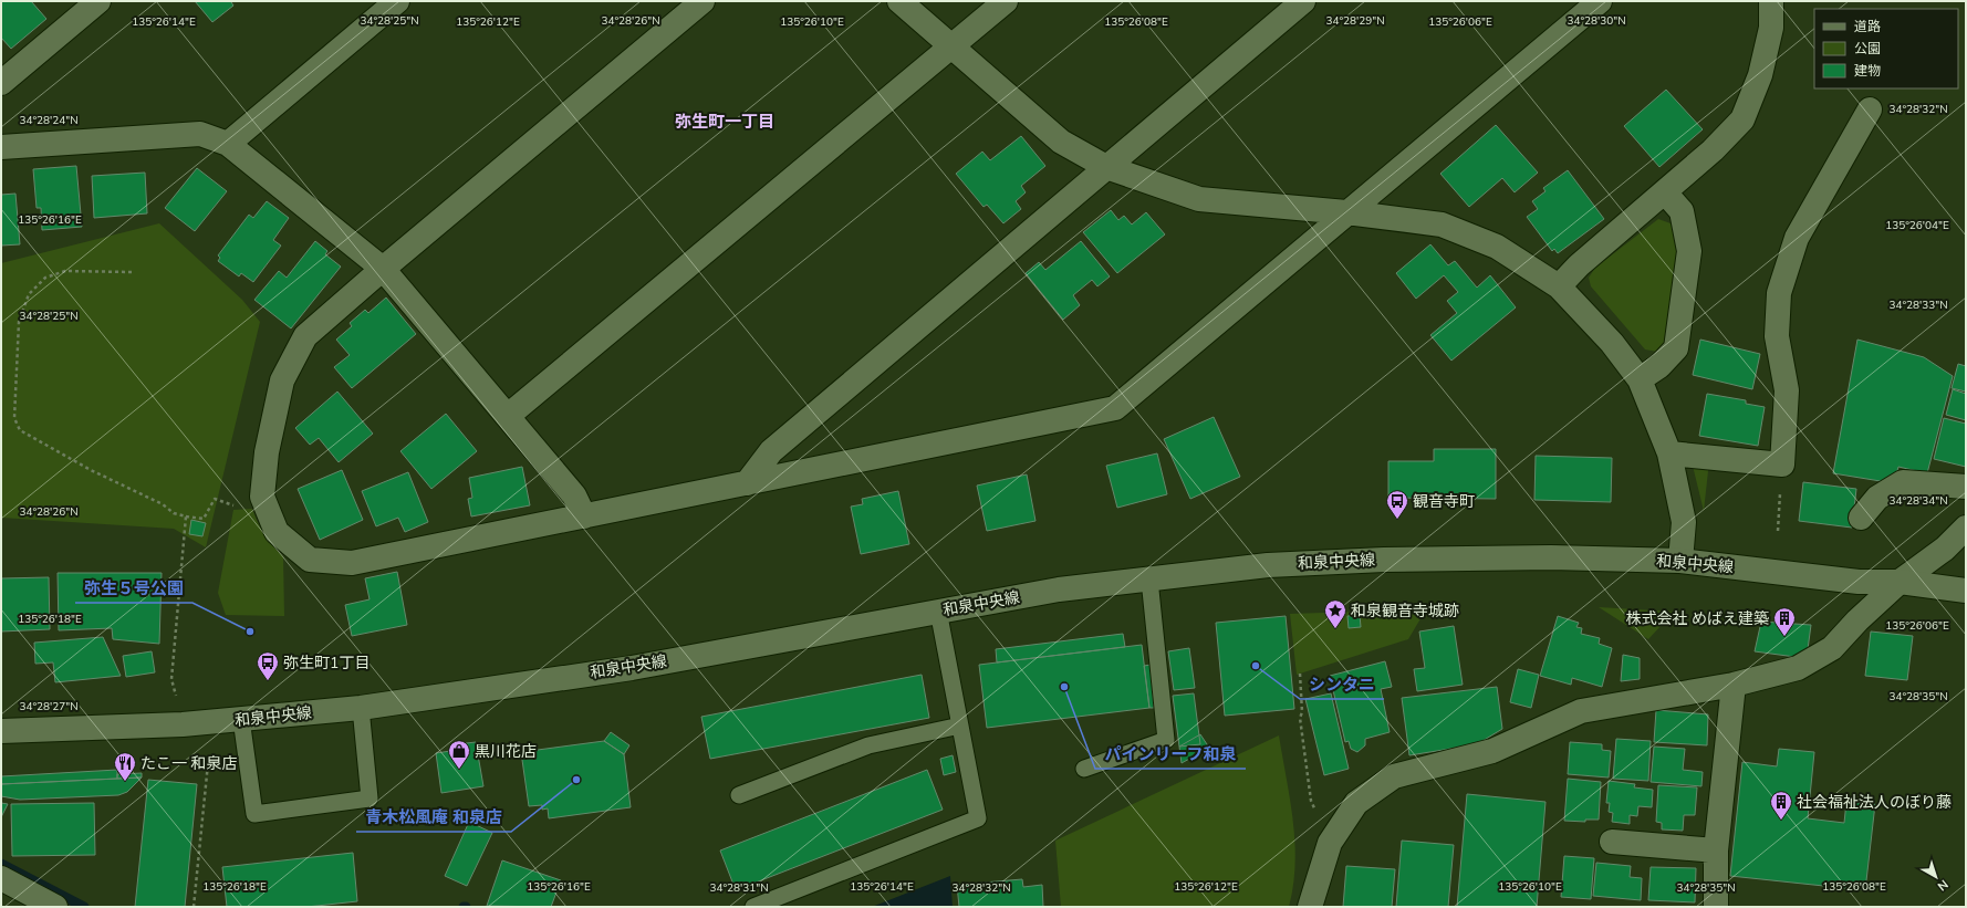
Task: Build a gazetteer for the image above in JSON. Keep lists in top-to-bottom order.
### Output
{
  "streets": {
    "street": ["和泉中央線"]
  },
  "districts": ["弥生町一丁目"],
  "places": {
    "bus stop": ["観音寺町", "弥生町1丁目"],
    "place": ["和泉観音寺城跡"],
    "other": [
      "弥生５号公園",
      "シンタニ",
      "パインリーフ和泉",
      "青木松風庵 和泉店"
    ],
    "building": ["株式会社 めばえ建築", "社会福祉法人のぼり藤"],
    "shop": ["黒川花店"],
    "restaurant": ["たこ一 和泉店"]
  },
  "legend": ["道路", "公園", "建物"],
  "north": "bottom right",
  "coordinates": [
    "34°28'25\"N",
    "34°28'26\"N",
    "34°28'29\"N",
    "34°28'30\"N",
    "135°26'14\"E",
    "135°26'12\"E",
    "135°26'06\"E",
    "135°26'10\"E",
    "135°26'08\"E",
    "34°28'32\"N",
    "34°28'24\"N",
    "135°26'16\"E",
    "135°26'04\"E",
    "34°28'33\"N",
    "34°28'34\"N",
    "135°26'18\"E",
    "34°28'35\"N",
    "34°28'27\"N",
    "34°28'31\"N"
  ]
}
